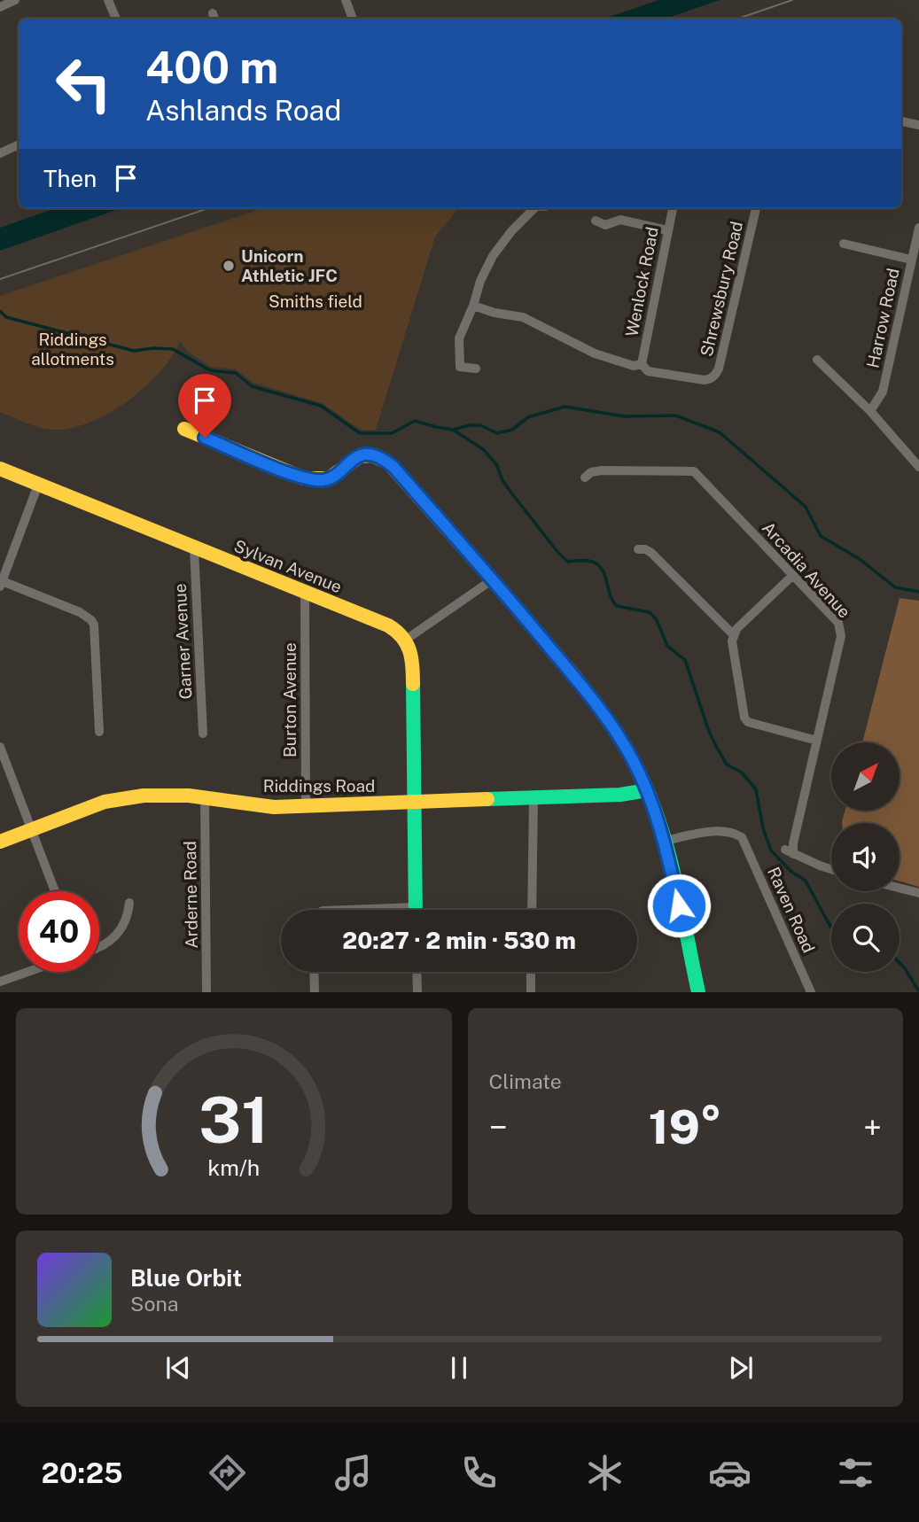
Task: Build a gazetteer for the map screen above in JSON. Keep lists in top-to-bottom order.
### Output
{
  "streets": {
    "street": [
      "Wenlock Road",
      "Shrewsbury Road",
      "Harrow Road",
      "Sylvan Avenue",
      "Arcadia Avenue",
      "Garner Avenue",
      "Burton Avenue",
      "Riddings Road",
      "Arderne Road",
      "Raven Road"
    ]
  },
  "crossings": [
    ["Wenlock Road", "Shrewsbury Road"],
    ["Sylvan Avenue", "Garner Avenue"],
    ["Sylvan Avenue", "Burton Avenue"],
    ["Burton Avenue", "Riddings Road"],
    ["Riddings Road", "Arderne Road"]
  ],
  "parks": ["Smiths field", "Riddings allotments"],
  "places": ["Unicorn Athletic JFC"],
  "north": "top right",
  "page": {
    "turn": ["400 m", "Ashlands Road"],
    "then": "Then",
    "limit": "40",
    "trip": "20:27 · 2 min · 530 m",
    "tile": "Climate",
    "heat": ["−", "19°", "+"],
    "song": ["Blue Orbit", "Sona"],
    "tabs": "20:25",
    "gauge": ["31", "km/h"]
  }
}
